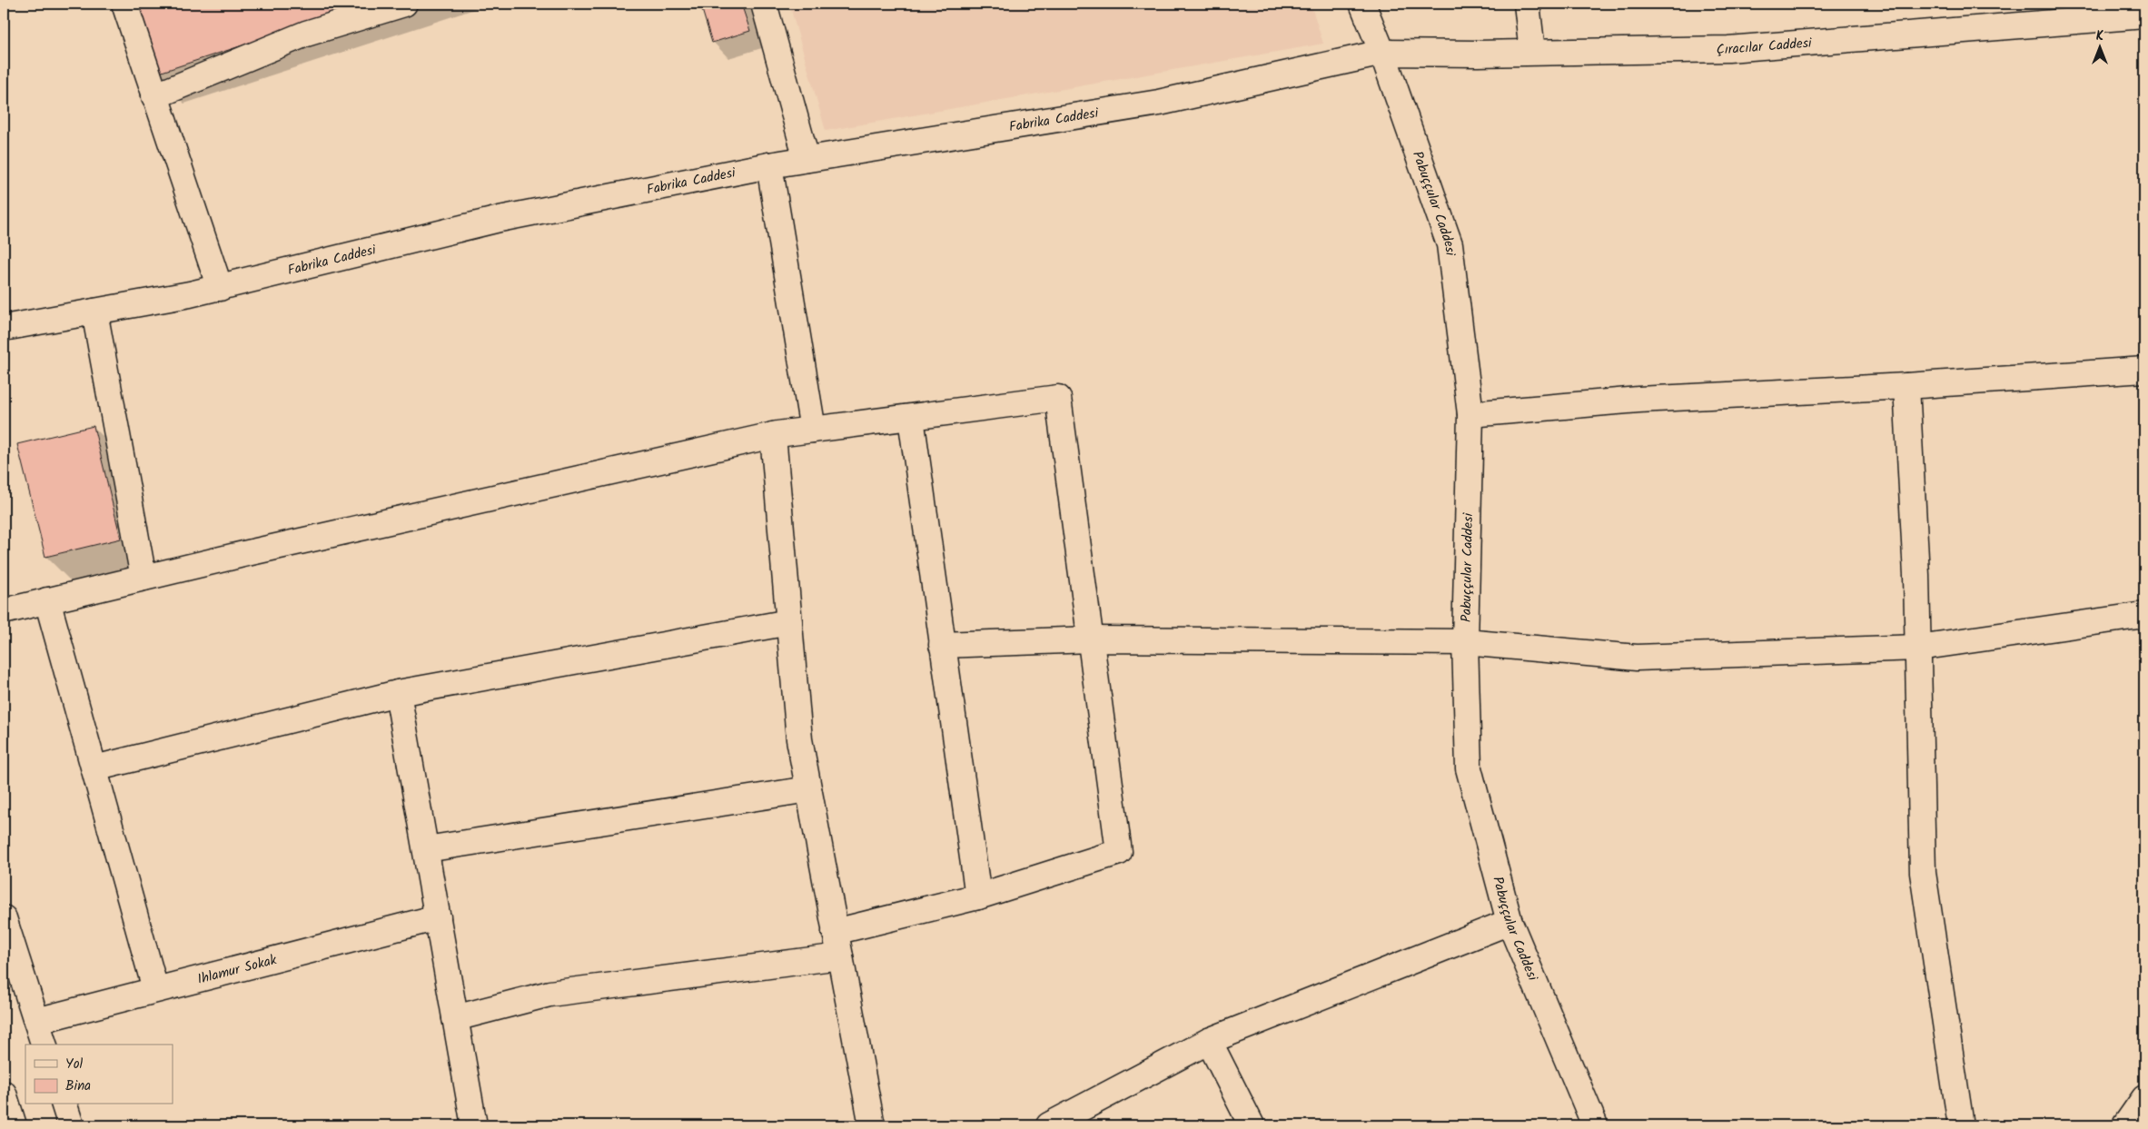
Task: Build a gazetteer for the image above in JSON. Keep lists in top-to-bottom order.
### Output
{
  "streets": {
    "street": [
      "Çıracılar Caddesi",
      "Fabrika Caddesi",
      "Pabuççular Caddesi",
      "Ihlamur Sokak"
    ]
  },
  "crossings": [
    ["Çıracılar Caddesi", "Fabrika Caddesi"],
    ["Çıracılar Caddesi", "Pabuççular Caddesi"],
    ["Fabrika Caddesi", "Pabuççular Caddesi"]
  ],
  "legend": ["Yol", "Bina"],
  "north": "top"
}
